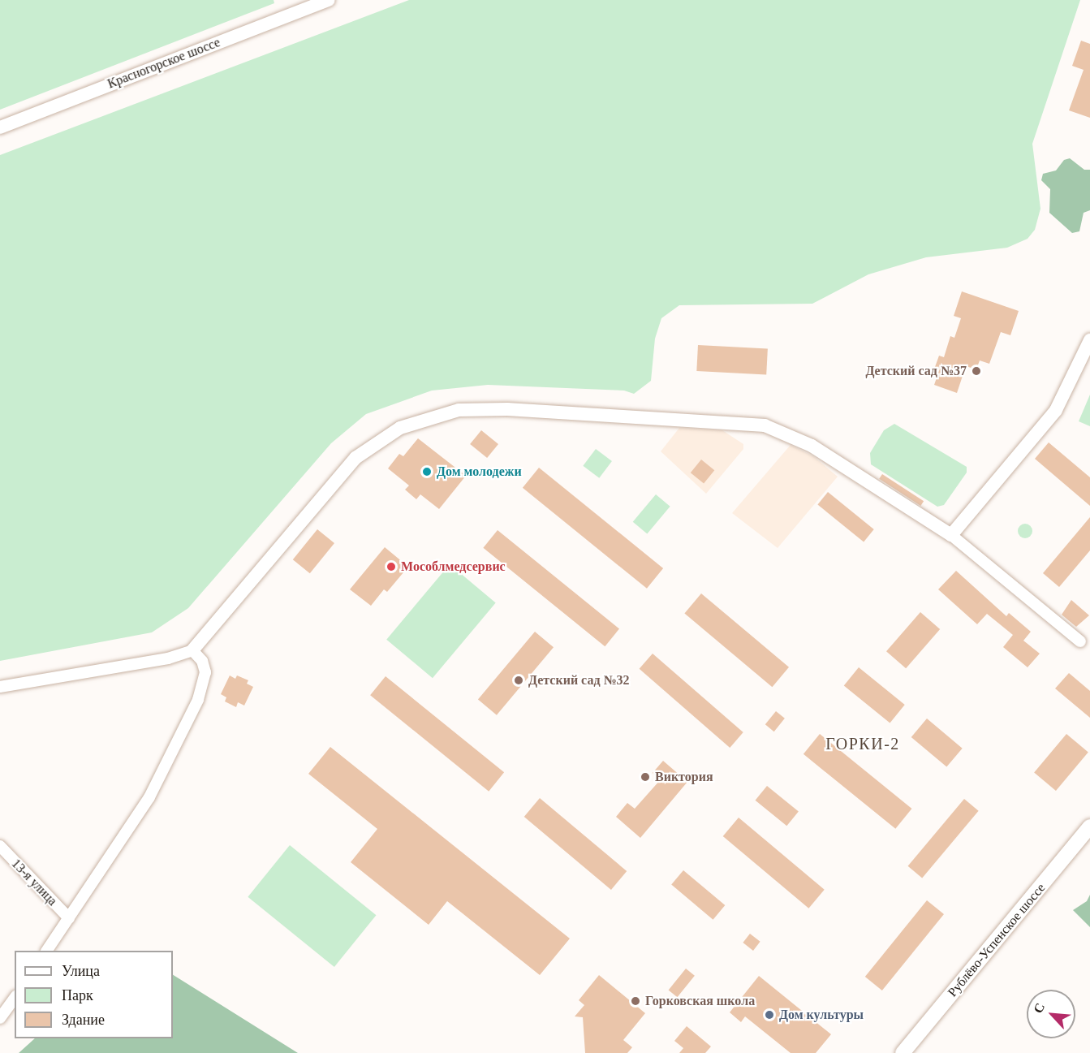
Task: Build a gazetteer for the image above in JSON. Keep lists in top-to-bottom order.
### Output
{
  "streets": {
    "main road": ["Рублёво-Успенское шоссе"],
    "street": ["Красногорское шоссе", "13-я улица"]
  },
  "districts": ["ГОРКИ-2"],
  "places": [
    "Детский сад №37",
    "Дом молодежи",
    "Мособлмедсервис",
    "Детский сад №32",
    "Виктория",
    "Горковская школа",
    "Дом культуры"
  ],
  "legend": ["Улица", "Парк", "Здание"],
  "north": "top left"
}
